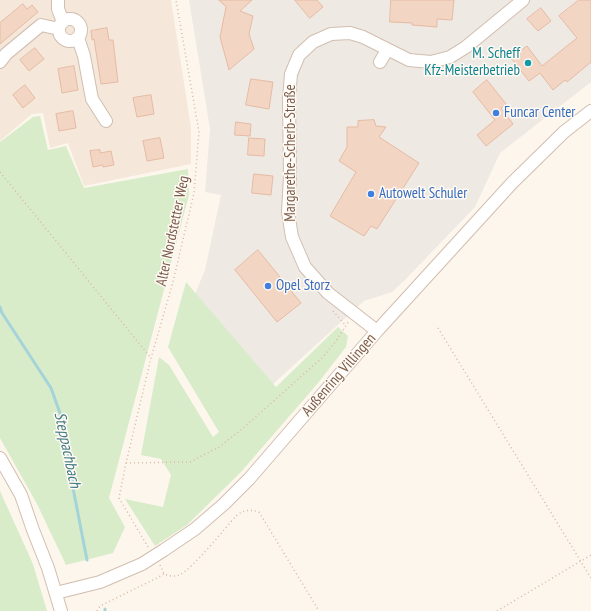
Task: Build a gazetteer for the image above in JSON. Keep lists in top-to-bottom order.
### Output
{
  "streets": {
    "street": ["Margarethe-Scherb-Straße", "Außenring Villingen"],
    "path": ["Alter Nordstetter Weg"]
  },
  "crossings": [
    ["Margarethe-Scherb-Straße", "Außenring Villingen"]
  ],
  "water": ["Steppachbach"],
  "places": [
    "M. Scheff Kfz-Meisterbetrieb",
    "Funcar Center",
    "Autowelt Schuler",
    "Opel Storz"
  ]
}
